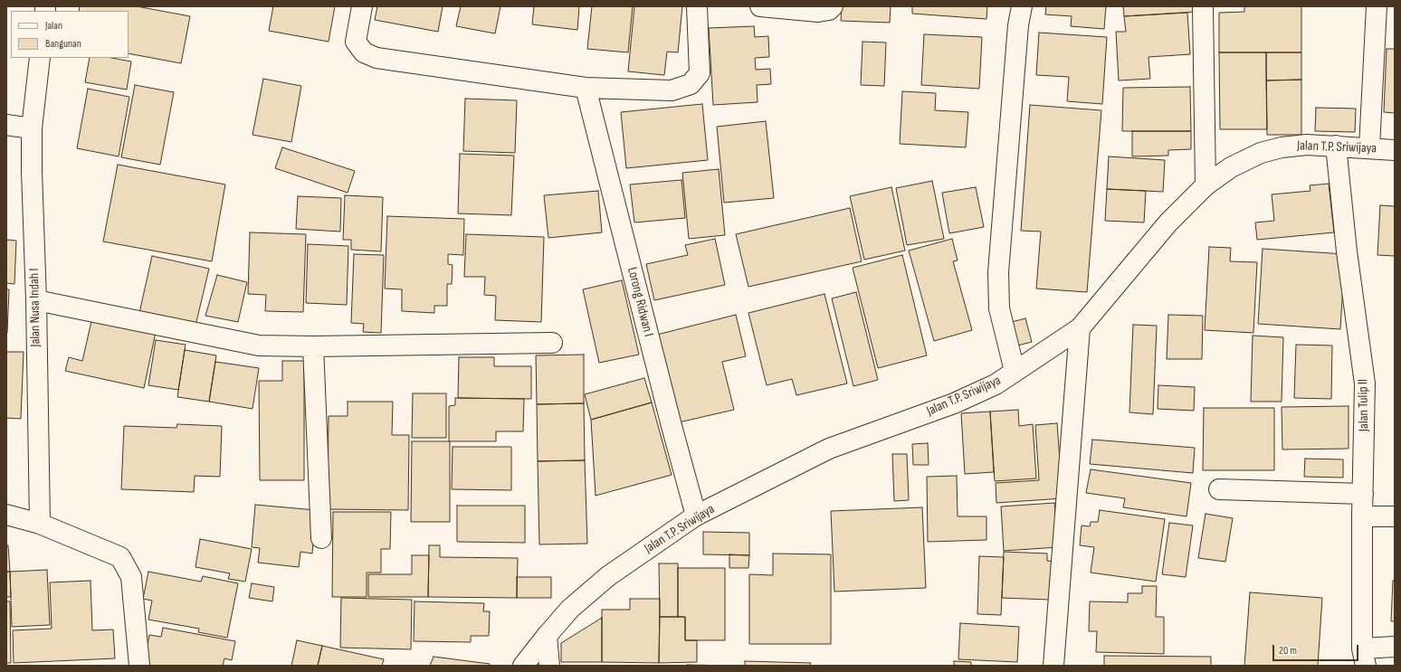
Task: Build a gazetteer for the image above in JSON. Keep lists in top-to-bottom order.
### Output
{
  "streets": {
    "street": [
      "Jalan T.P. Sriwijaya",
      "Lorong Ridwan I",
      "Jalan Nusa Indah I",
      "Jalan Tulip II"
    ]
  },
  "crossings": [
    ["Jalan T.P. Sriwijaya", "Lorong Ridwan I"],
    ["Jalan T.P. Sriwijaya", "Jalan Tulip II"]
  ],
  "legend": ["Jalan", "Bangunan"],
  "scale_bar": "20 m"
}
